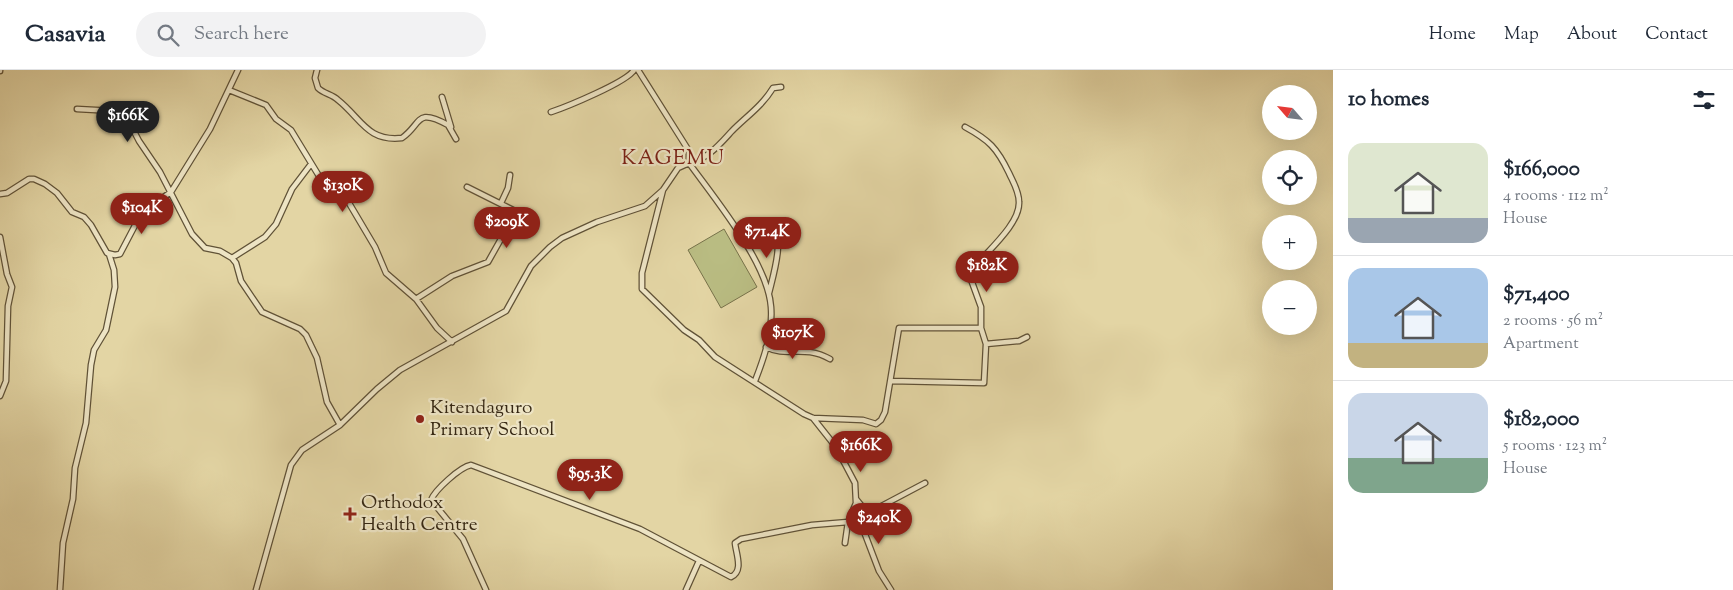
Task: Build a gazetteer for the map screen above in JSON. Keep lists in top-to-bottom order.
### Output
{
  "districts": ["KAGEMU"],
  "places": {
    "other": ["Kitendaguro Primary School"],
    "health": ["Orthodox Health Centre"]
  },
  "north": "top left",
  "page": {
    "header": "Casavia",
    "search": "Search here",
    "nav": [
      "Home",
      "Map",
      "About",
      "Contact"
    ],
    "heading": "10 homes",
    "map_buttons": ["+", "−"],
    "price": [
      "$166K",
      "$130K",
      "$104K",
      "$209K",
      "$71.4K",
      "$182K",
      "$107K",
      "$166K",
      "$95.3K",
      "$240K"
    ],
    "list": [
      {
        "name": "$166,000",
        "note": "4 rooms · 112 m² · House"
      },
      {
        "name": "$71,400",
        "note": "2 rooms · 56 m² · Apartment"
      },
      {
        "name": "$182,000",
        "note": "5 rooms · 123 m² · House"
      }
    ]
  }
}
